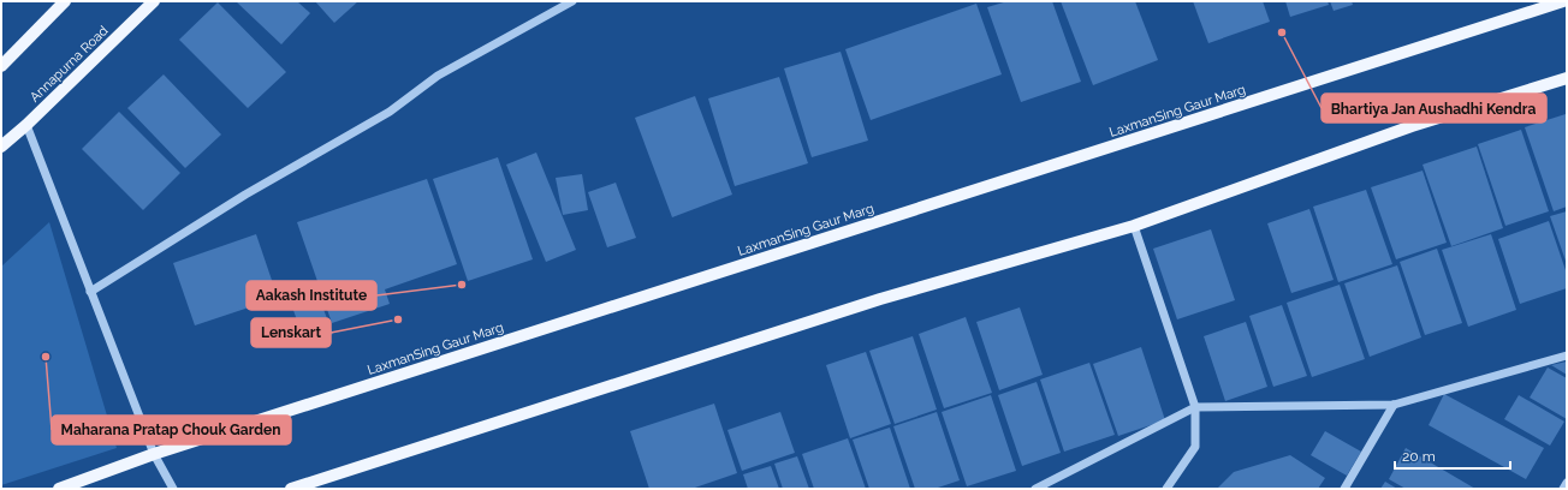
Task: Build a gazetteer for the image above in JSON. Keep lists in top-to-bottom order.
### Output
{
  "streets": {
    "main road": ["Annapurna Road", "LaxmanSing Gaur Marg"]
  },
  "places": [
    "Bhartiya Jan Aushadhi Kendra",
    "Aakash Institute",
    "Lenskart",
    "Maharana Pratap Chouk Garden"
  ],
  "scale_bar": "20 m"
}
